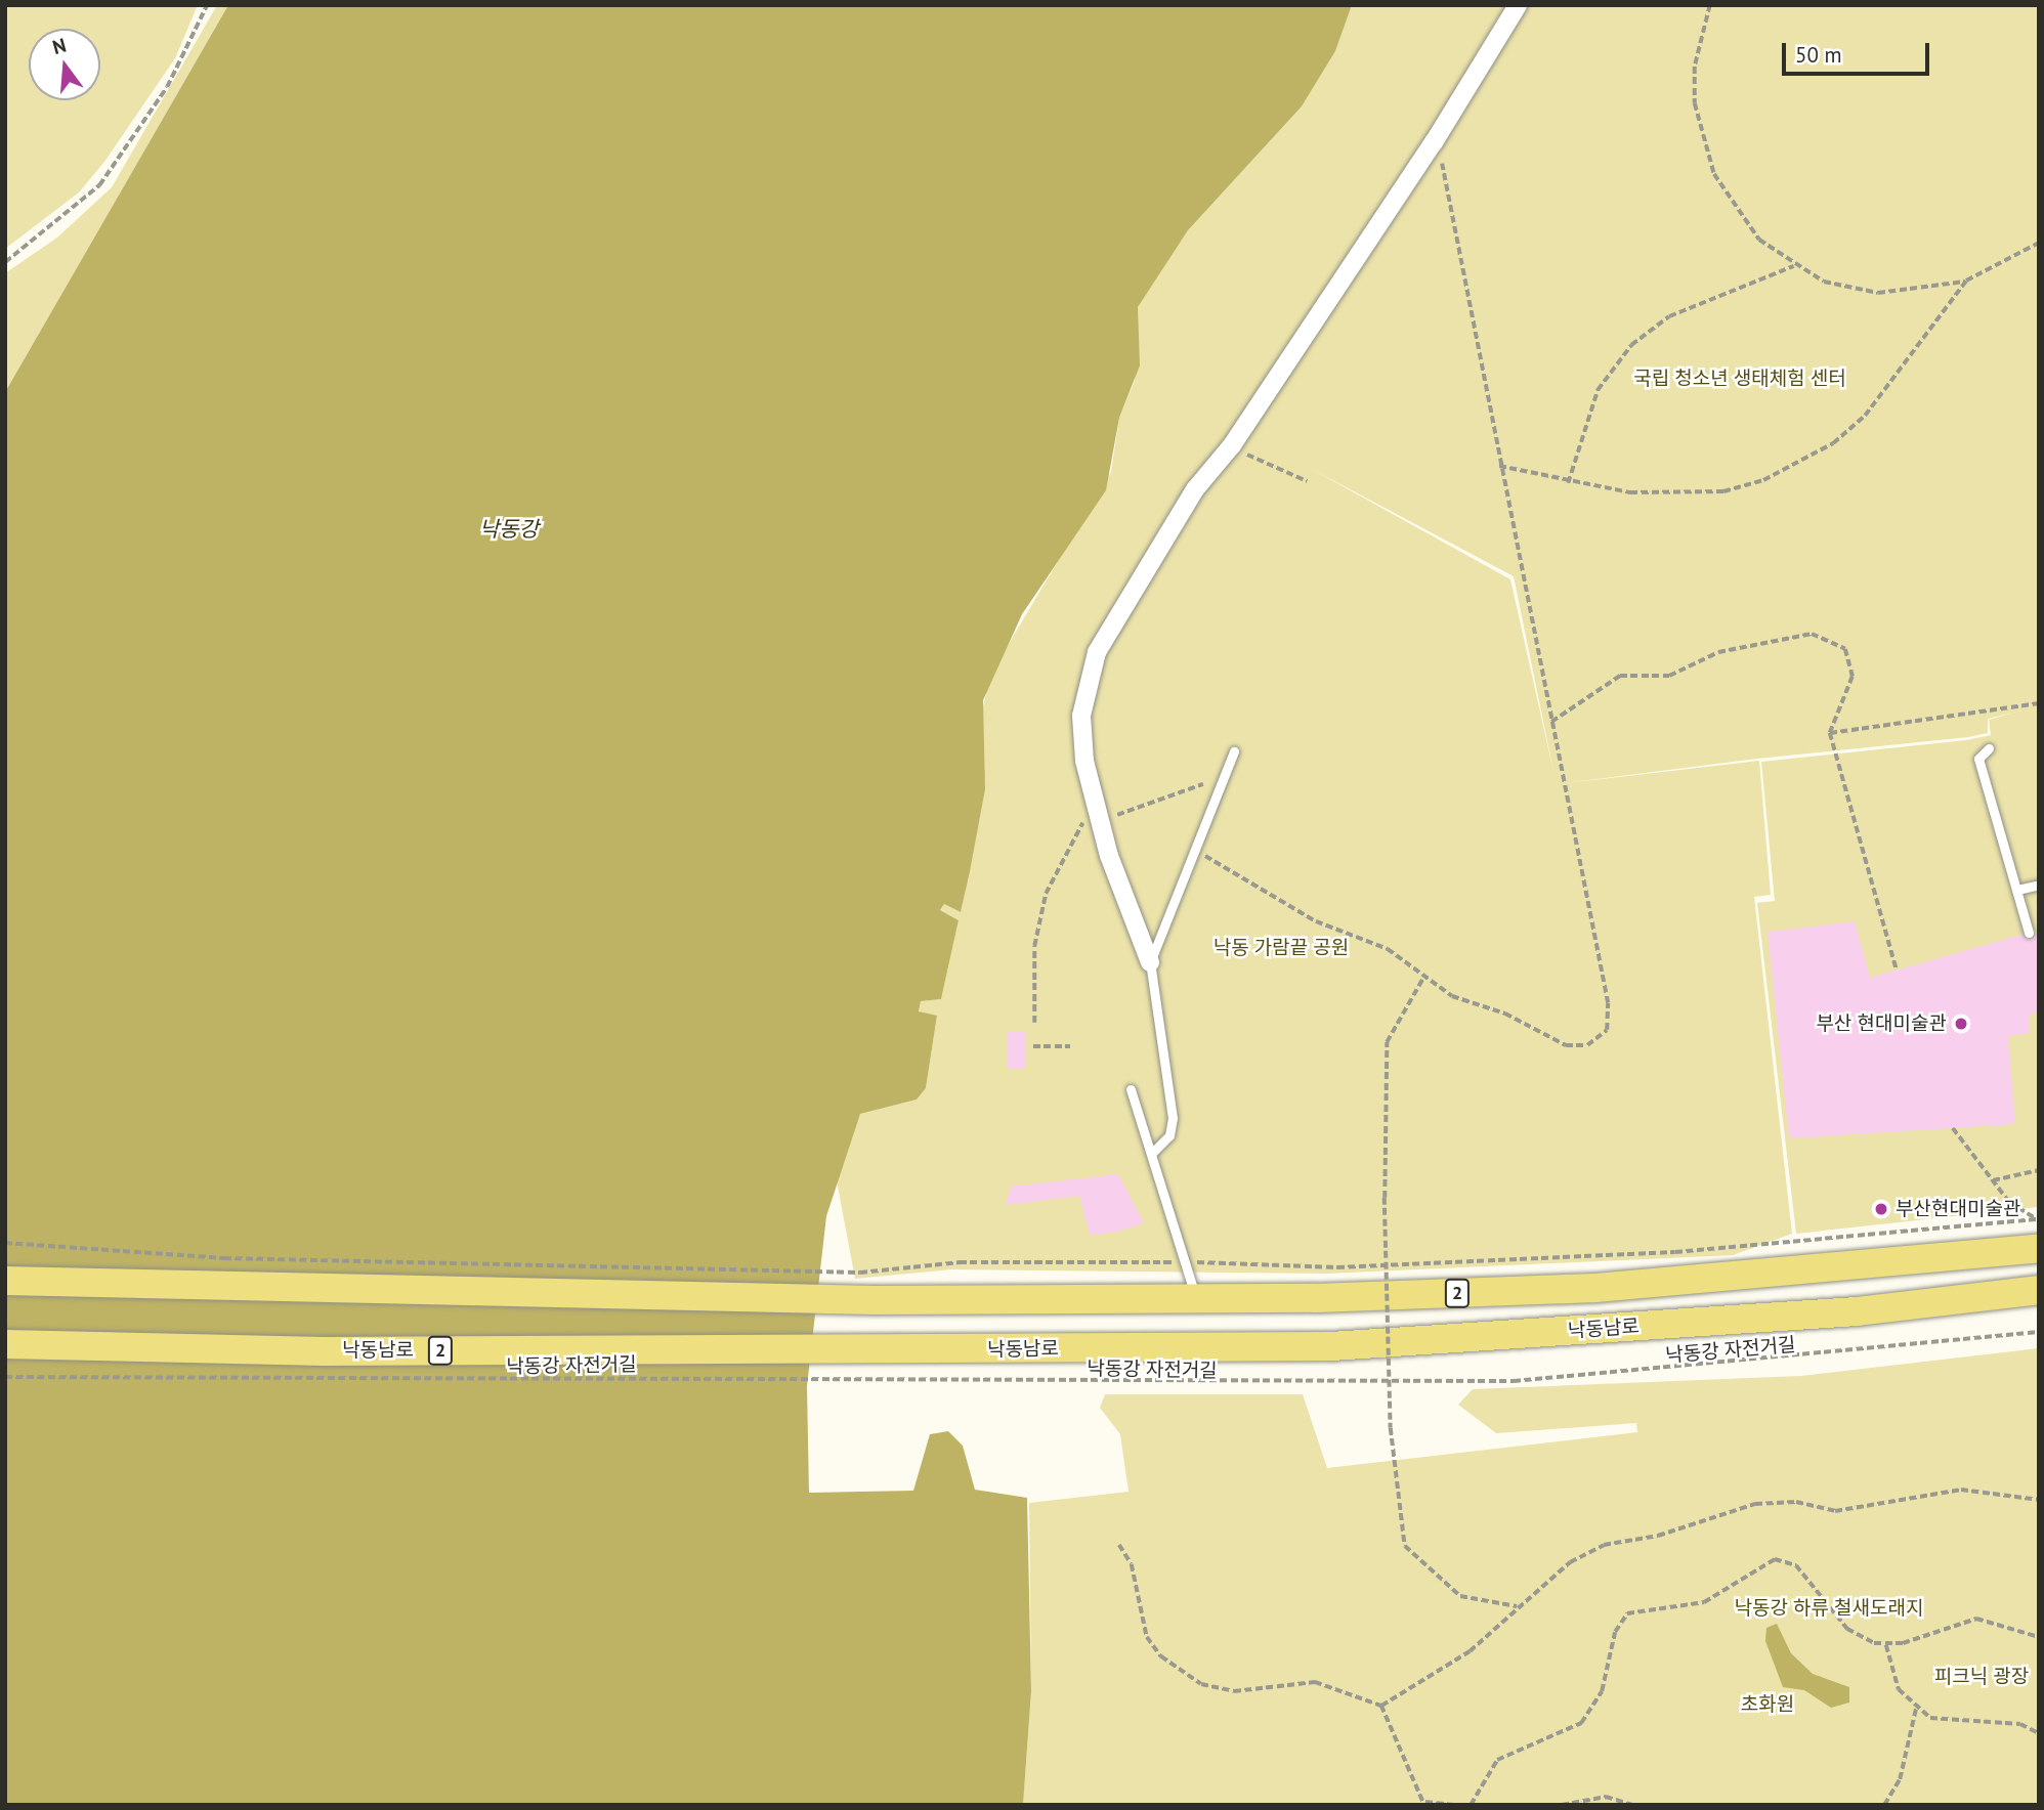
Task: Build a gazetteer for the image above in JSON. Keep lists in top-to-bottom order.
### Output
{
  "streets": {
    "main road": ["2", "낙동남로"],
    "path": ["낙동강 자전거길"]
  },
  "water": ["낙동강"],
  "parks": [
    "국립 청소년 생태체험 센터",
    "낙동 가람끝 공원",
    "낙동강 하류 철새도래지",
    "피크닉 광장",
    "초화원"
  ],
  "places": ["부산 현대미술관", "부산현대미술관"],
  "scale_bar": "50 m",
  "north": "top"
}
